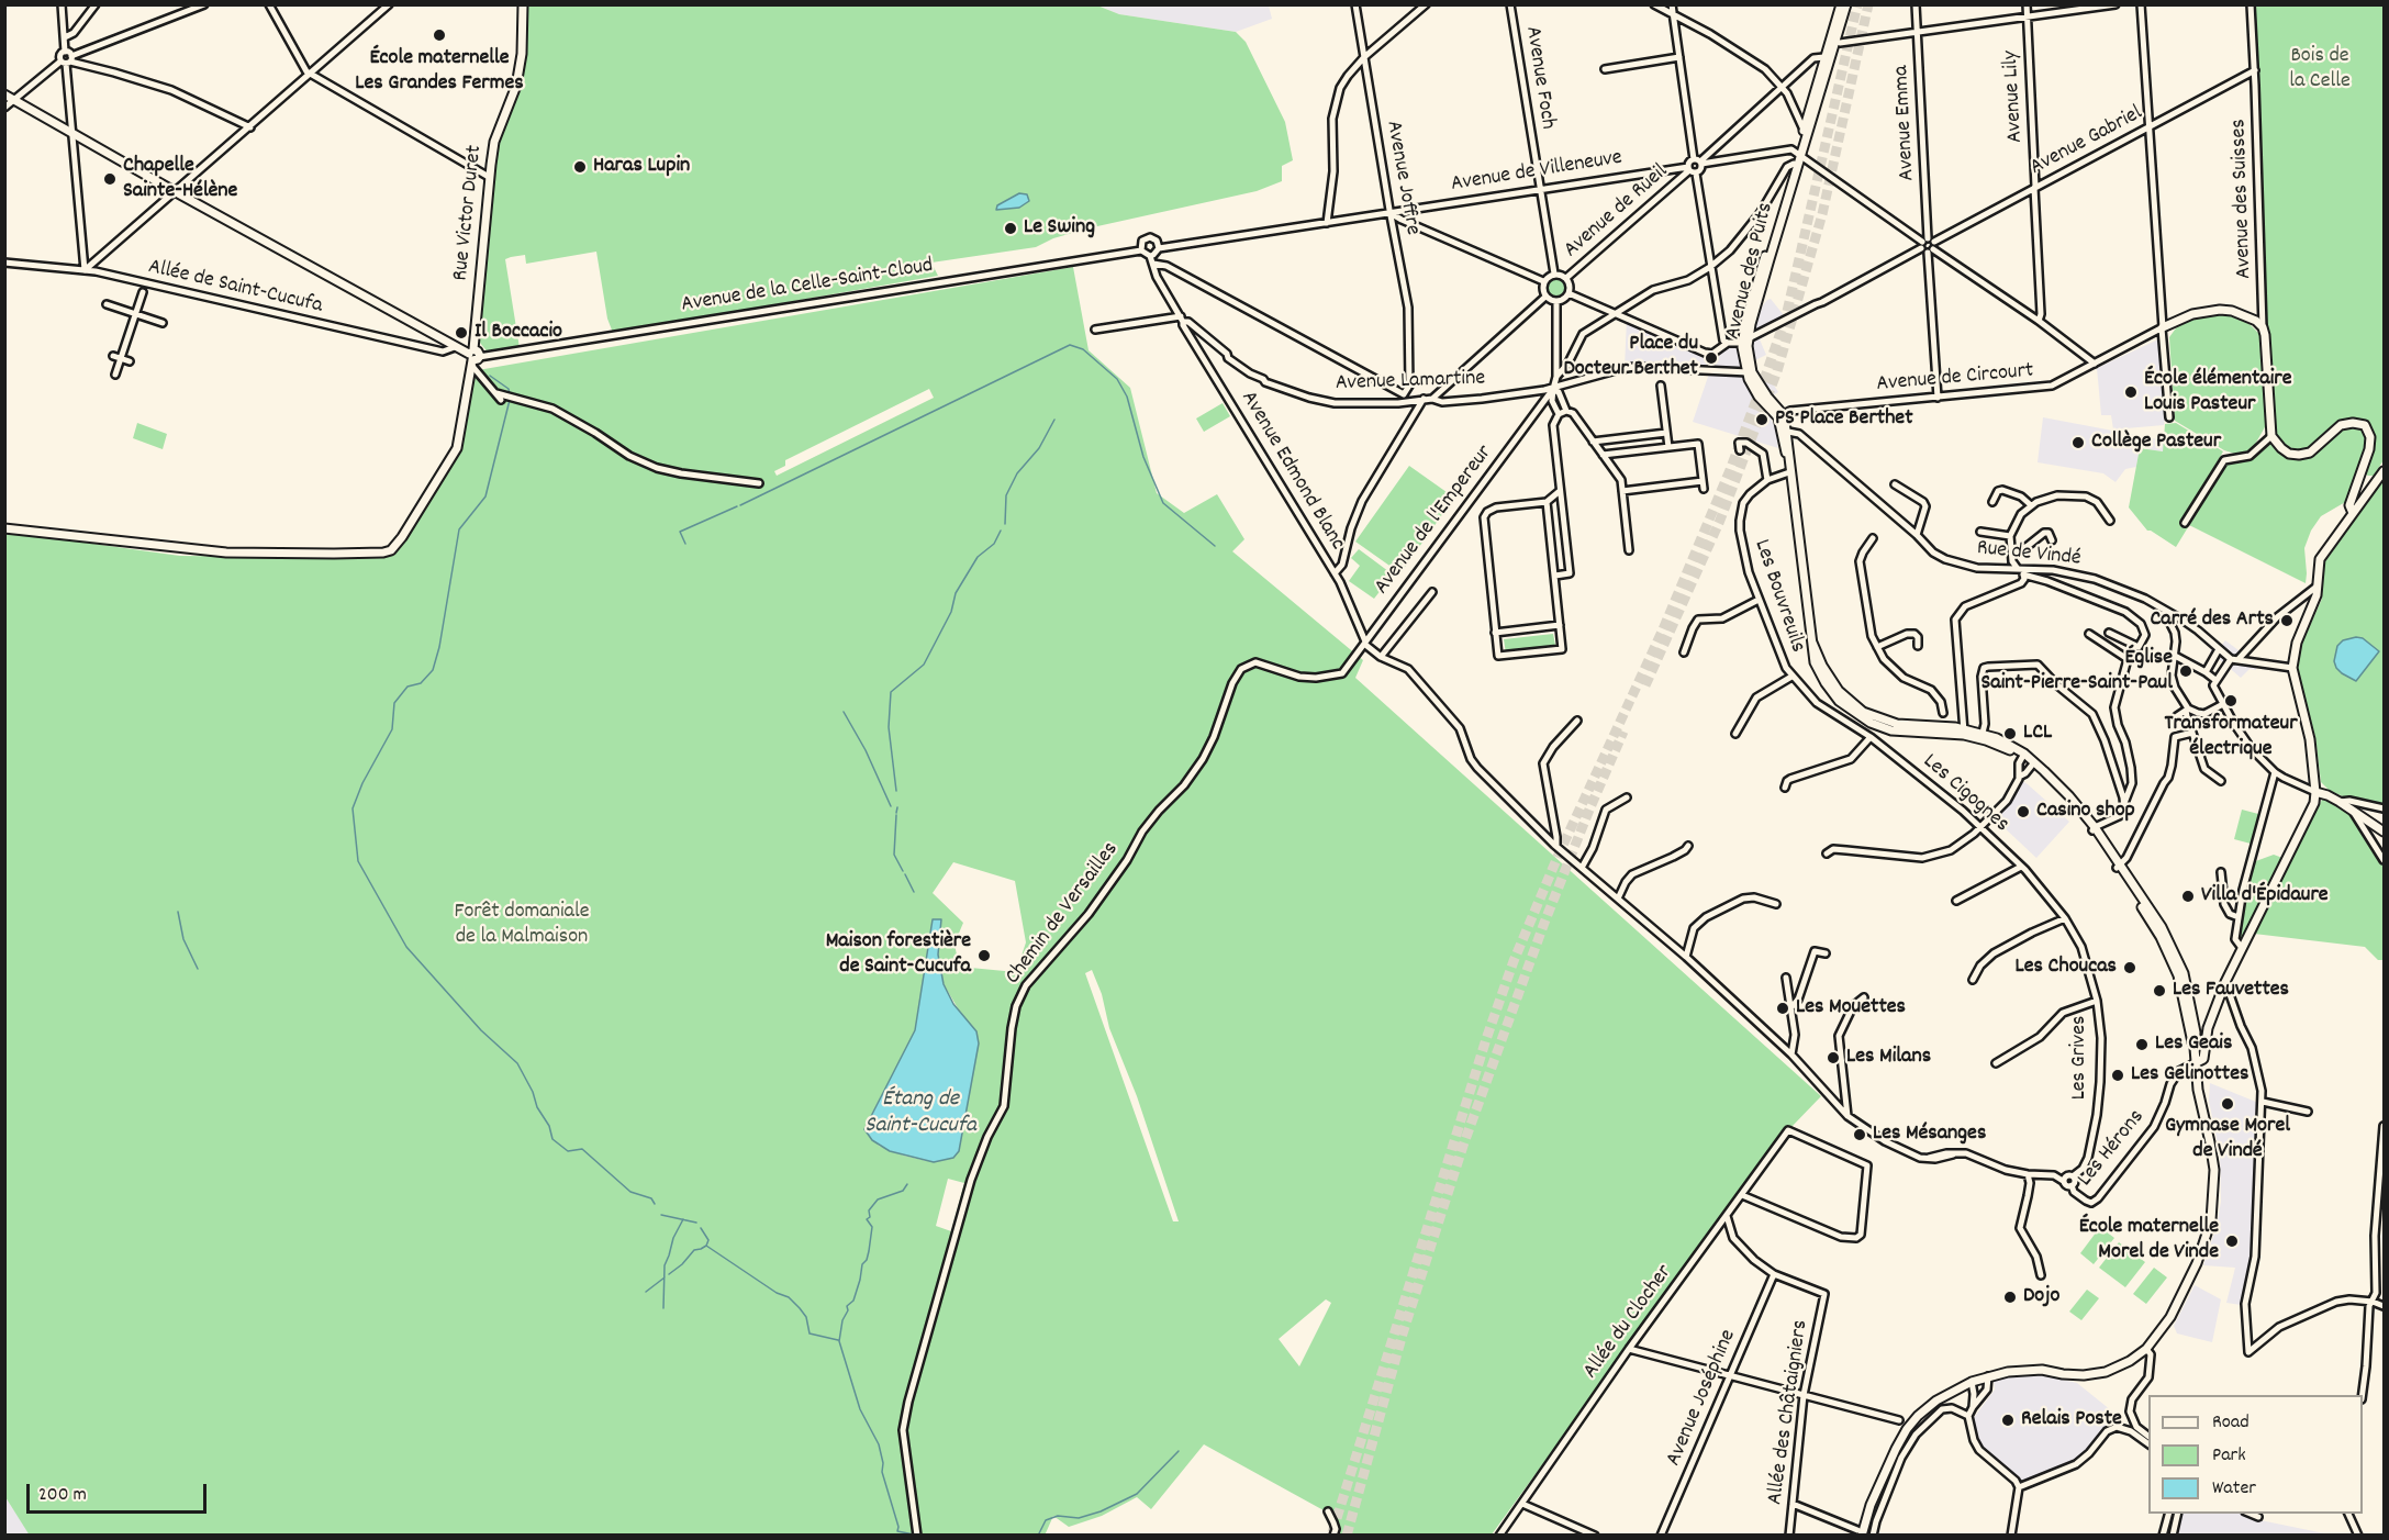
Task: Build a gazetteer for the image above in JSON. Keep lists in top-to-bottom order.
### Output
{
  "streets": {
    "street": [
      "Avenue Foch",
      "Avenue Lily",
      "Avenue Emma",
      "Avenue Gabriel",
      "Avenue de Villeneuve",
      "Avenue Joffre",
      "Avenue des Suisses",
      "Avenue de Rueil",
      "Rue Victor Duret",
      "Avenue des Puits",
      "Avenue de la Celle-Saint-Cloud",
      "Allée de Saint-Cucufa",
      "Avenue de Circourt",
      "Avenue Lamartine",
      "Avenue Edmond Blanc",
      "Avenue de l'Empereur",
      "Rue de Vindé",
      "Les Bouvreuils",
      "Les Cigognes",
      "Chemin de Versailles",
      "Les Grives",
      "Les Hérons",
      "Allée du Clocher",
      "Avenue Joséphine",
      "Allée des Châtaigniers"
    ]
  },
  "crossings": [
    ["Avenue Foch", "Avenue de Villeneuve"],
    ["Avenue Foch", "Avenue de Rueil"],
    ["Avenue Lily", "Avenue Gabriel"],
    ["Avenue Emma", "Avenue Gabriel"],
    ["Avenue Gabriel", "Avenue des Suisses"],
    ["Avenue Gabriel", "Avenue des Puits"],
    ["Avenue de Villeneuve", "Avenue Joffre"],
    ["Avenue de Villeneuve", "Avenue de Rueil"],
    ["Avenue de Villeneuve", "Avenue de la Celle-Saint-Cloud"],
    ["Avenue Joffre", "Avenue de la Celle-Saint-Cloud"],
    ["Avenue Joffre", "Avenue Lamartine"],
    ["Rue Victor Duret", "Avenue de la Celle-Saint-Cloud"],
    ["Avenue des Puits", "Avenue de Circourt"],
    ["Avenue des Puits", "Avenue Lamartine"],
    ["Avenue des Puits", "Rue de Vindé"],
    ["Avenue des Puits", "Les Bouvreuils"],
    ["Avenue des Puits", "Les Hérons"],
    ["Avenue de la Celle-Saint-Cloud", "Avenue Edmond Blanc"],
    ["Avenue Lamartine", "Avenue Edmond Blanc"],
    ["Avenue Lamartine", "Avenue de l'Empereur"],
    ["Avenue Edmond Blanc", "Avenue de l'Empereur"],
    ["Avenue de l'Empereur", "Chemin de Versailles"],
    ["Les Bouvreuils", "Les Cigognes"],
    ["Les Cigognes", "Les Grives"],
    ["Les Grives", "Les Hérons"],
    ["Avenue Joséphine", "Allée des Châtaigniers"]
  ],
  "water": ["Étang de Saint-Cucufa"],
  "parks": ["Bois de la Celle", "Forêt domaniale de la Malmaison"],
  "places": [
    "École maternelle Les Grandes Fermes",
    "Haras Lupin",
    "Chapelle Sainte-Hélène",
    "Le Swing",
    "Il Boccacio",
    "Place du Docteur Berthet",
    "École élémentaire Louis Pasteur",
    "PS Place Berthet",
    "Collège Pasteur",
    "Carré des Arts",
    "Église Saint-Pierre-Saint-Paul",
    "Transformateur électrique",
    "LCL",
    "Casino shop",
    "Villa d'Épidaure",
    "Maison forestière de Saint-Cucufa",
    "Les Choucas",
    "Les Fauvettes",
    "Les Mouettes",
    "Les Geais",
    "Les Milans",
    "Les Gelinottes",
    "Gymnase Morel de Vindé",
    "Les Mésanges",
    "École maternelle Morel de Vinde",
    "Dojo",
    "Relais Poste"
  ],
  "legend": ["Road", "Park", "Water"],
  "scale_bar": "200 m"
}
